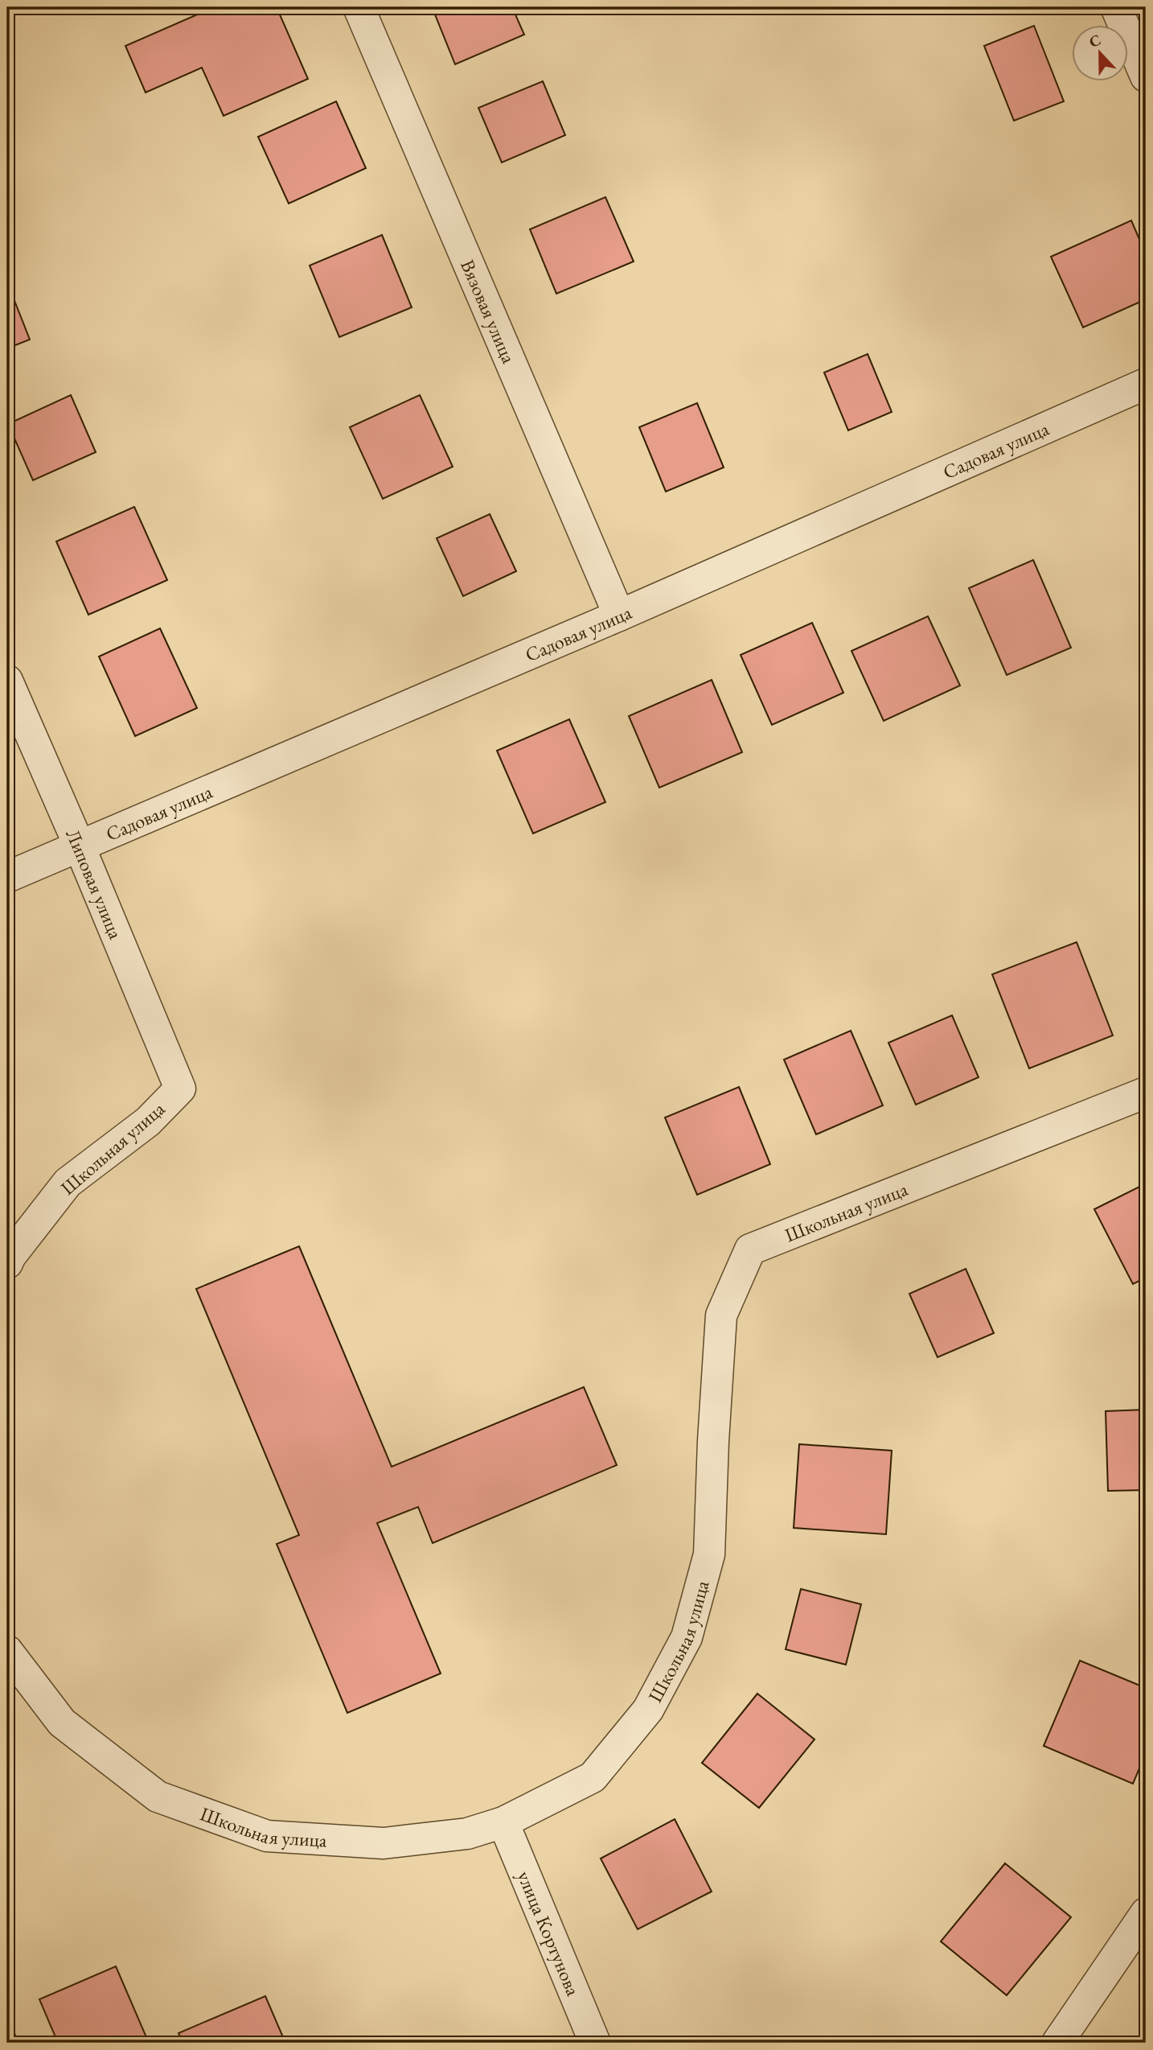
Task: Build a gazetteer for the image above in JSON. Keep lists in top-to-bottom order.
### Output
{
  "streets": {
    "street": [
      "Вязовая улица",
      "Садовая улица",
      "Липовая улица",
      "Школьная улица",
      "улица Кортунова"
    ]
  },
  "crossings": [
    ["Вязовая улица", "Садовая улица"],
    ["Садовая улица", "Липовая улица"],
    ["Липовая улица", "Школьная улица"],
    ["Школьная улица", "улица Кортунова"]
  ],
  "north": "top"
}
